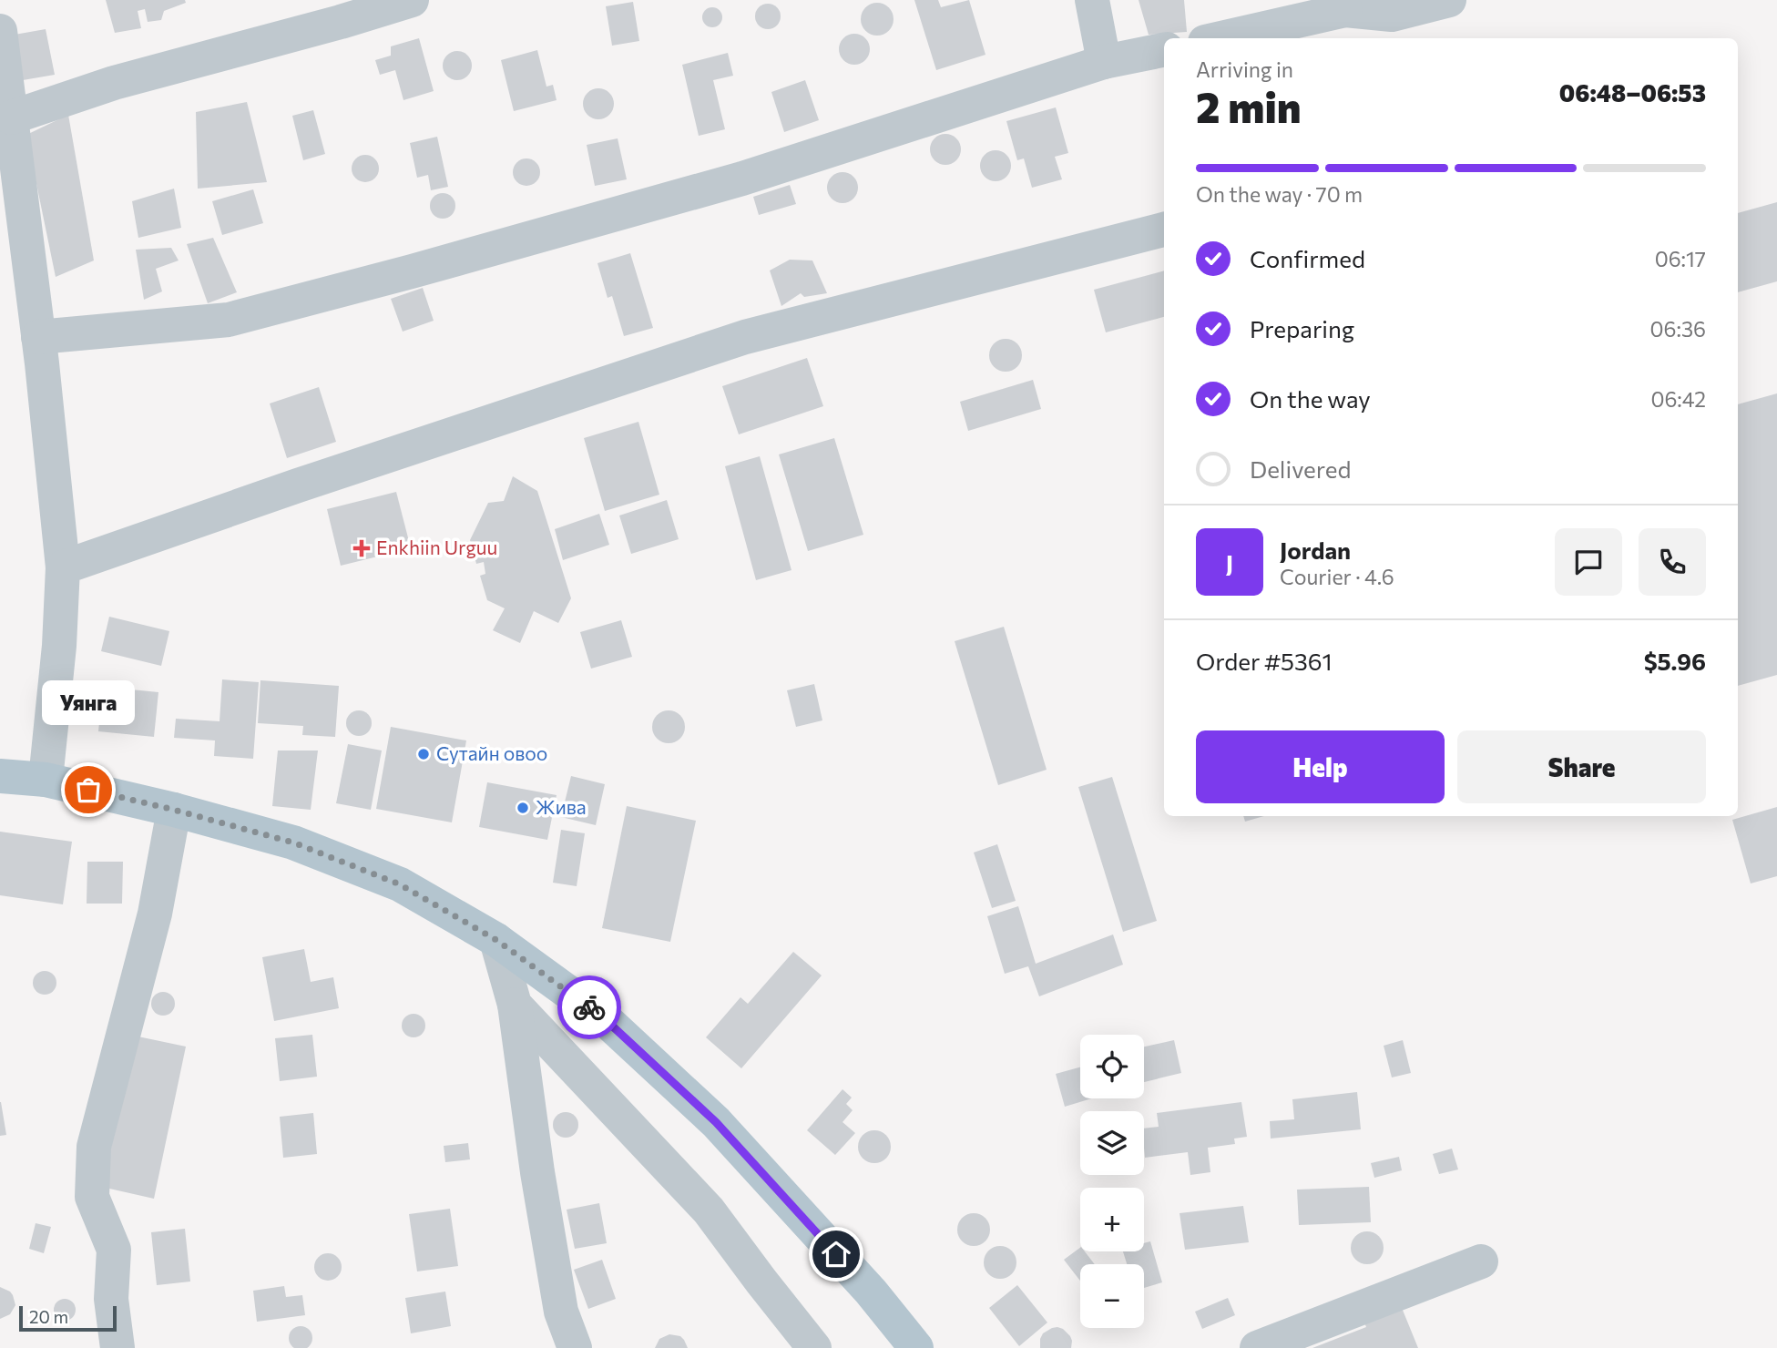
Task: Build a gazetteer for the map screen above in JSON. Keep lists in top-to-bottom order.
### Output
{
  "places": {
    "health": ["Enkhiin Urguu"],
    "other": ["Сутайн овоо", "Уянга", "Жива"]
  },
  "scale_bar": "20 m",
  "page": {
    "heading": ["2 min", "Arriving in", "06:48–06:53"],
    "panel": [
      "Jordan",
      "Courier · 4.6",
      "Order #5361",
      "$5.96"
    ],
    "bar": "On the way · 70 m",
    "list": [
      ["Confirmed", "06:17"],
      ["Preparing", "06:36"],
      ["On the way", "06:42"],
      "Delivered"
    ],
    "round": "J",
    "bubble": "Уянга",
    "buttons": ["Help", "Share"],
    "map_buttons": ["+", "−"],
    "scale": "20 m"
  }
}
